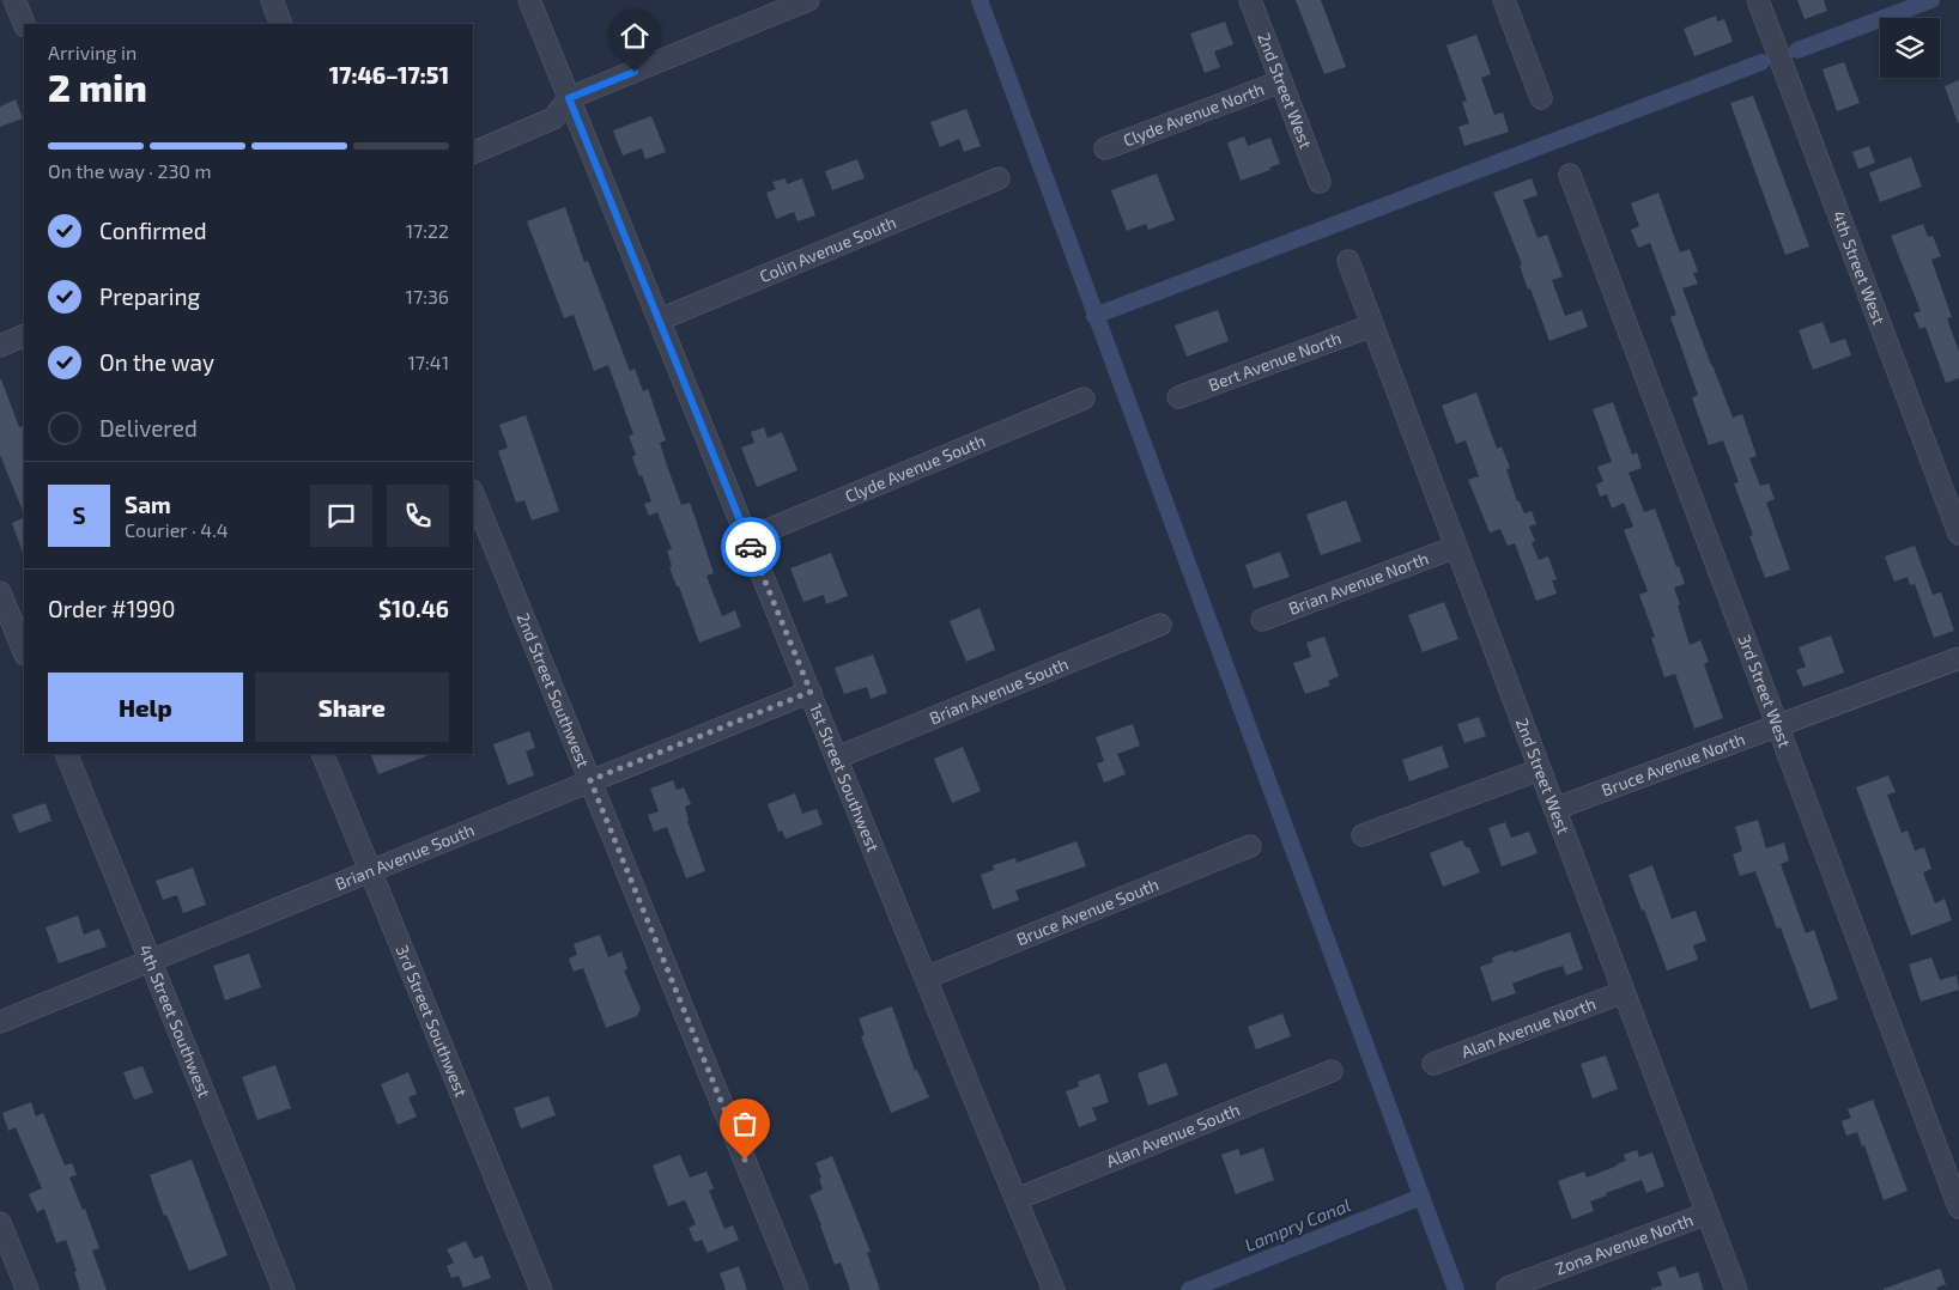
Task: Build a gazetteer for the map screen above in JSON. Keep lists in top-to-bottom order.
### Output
{
  "streets": {
    "street": [
      "2nd Street West",
      "Clyde Avenue North",
      "Colin Avenue South",
      "4th Street West",
      "Bert Avenue North",
      "Clyde Avenue South",
      "Brian Avenue North",
      "2nd Street Southwest",
      "3rd Street West",
      "Brian Avenue South",
      "Bruce Avenue North",
      "1st Street Southwest",
      "Bruce Avenue South",
      "4th Street Southwest",
      "3rd Street Southwest",
      "Alan Avenue North",
      "Alan Avenue South",
      "Zona Avenue North"
    ]
  },
  "crossings": [
    ["2nd Street West", "Clyde Avenue North"],
    ["2nd Street West", "Bert Avenue North"],
    ["2nd Street West", "Brian Avenue North"],
    ["2nd Street West", "Bruce Avenue North"],
    ["2nd Street West", "Alan Avenue North"],
    ["2nd Street West", "Zona Avenue North"],
    ["Colin Avenue South", "1st Street Southwest"],
    ["Clyde Avenue South", "1st Street Southwest"],
    ["2nd Street Southwest", "Brian Avenue South"],
    ["3rd Street West", "Bruce Avenue North"],
    ["Brian Avenue South", "1st Street Southwest"],
    ["Brian Avenue South", "4th Street Southwest"],
    ["Brian Avenue South", "3rd Street Southwest"],
    ["1st Street Southwest", "Bruce Avenue South"],
    ["1st Street Southwest", "Alan Avenue South"]
  ],
  "water": ["Lampry Canal"],
  "page": {
    "heading": ["2 min", "Arriving in", "17:46–17:51"],
    "panel": [
      "Sam",
      "Courier · 4.4",
      "Order #1990",
      "$10.46"
    ],
    "bar": "On the way · 230 m",
    "list": [
      ["Confirmed", "17:22"],
      ["Preparing", "17:36"],
      ["On the way", "17:41"],
      "Delivered"
    ],
    "round": "S",
    "buttons": ["Help", "Share"]
  }
}
